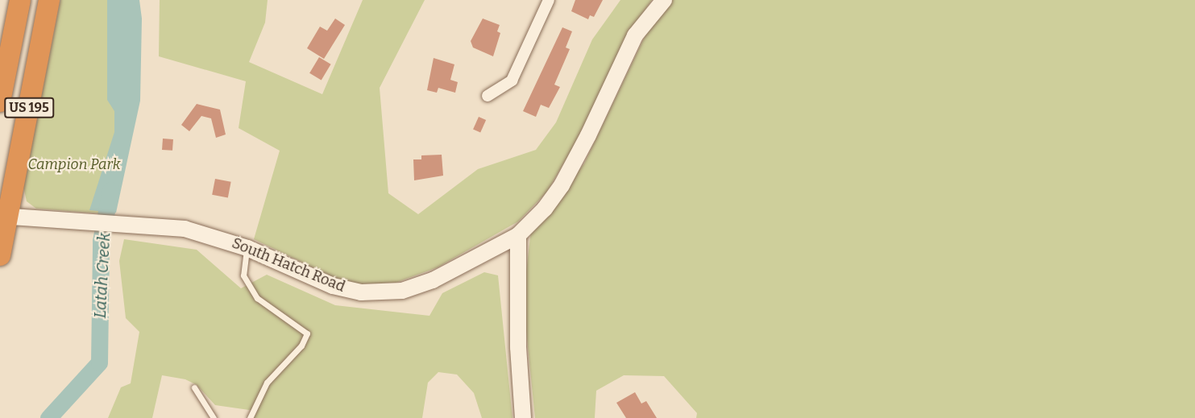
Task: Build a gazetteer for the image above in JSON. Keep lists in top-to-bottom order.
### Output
{
  "streets": {
    "highway": ["US 195"],
    "main road": ["South Hatch Road"]
  },
  "crossings": [
    ["US 195", "South Hatch Road"]
  ],
  "water": ["Latah Creek"],
  "parks": ["Campion Park"]
}
